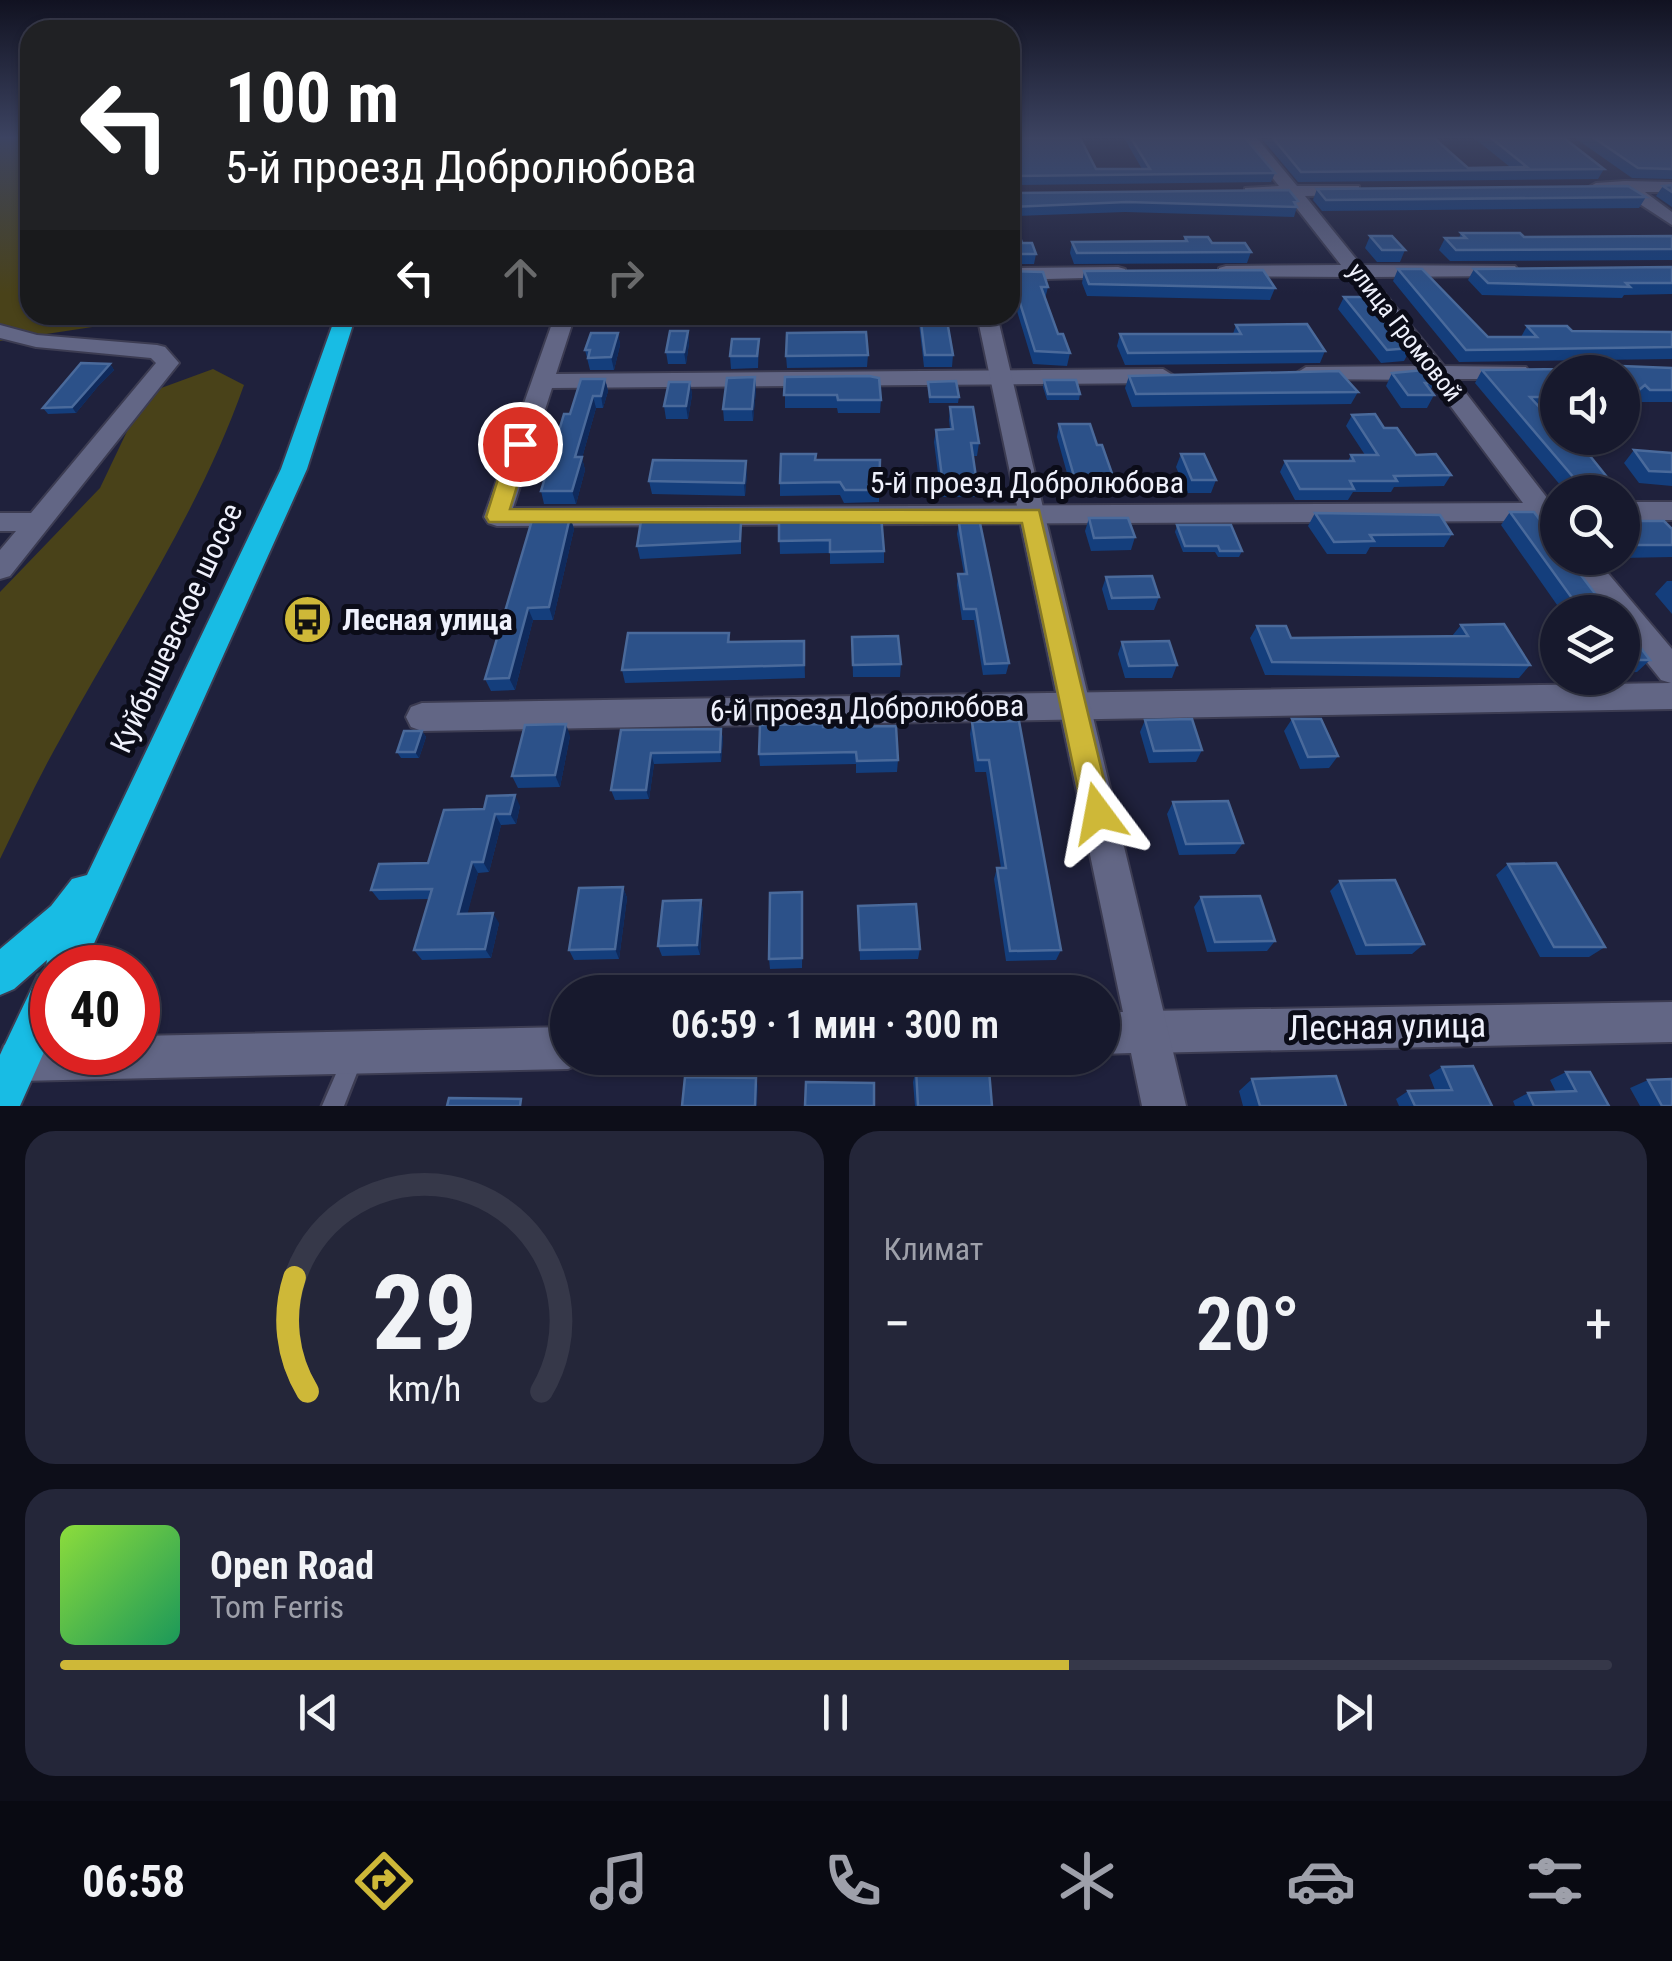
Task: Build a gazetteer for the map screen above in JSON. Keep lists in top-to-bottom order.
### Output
{
  "streets": {
    "highway": ["Куйбышевское шоссе"],
    "street": [
      "улица Громовой",
      "5-й проезд Добролюбова",
      "6-й проезд Добролюбова",
      "Лесная улица"
    ]
  },
  "places": {
    "bus stop": ["Лесная улица"]
  },
  "page": {
    "turn": ["100 m", "5-й проезд Добролюбова"],
    "limit": "40",
    "trip": "06:59 · 1 мин · 300 m",
    "tile": "Климат",
    "heat": ["−", "20°", "+"],
    "song": ["Open Road", "Tom Ferris"],
    "tabs": "06:58",
    "gauge": ["29", "km/h"]
  }
}
